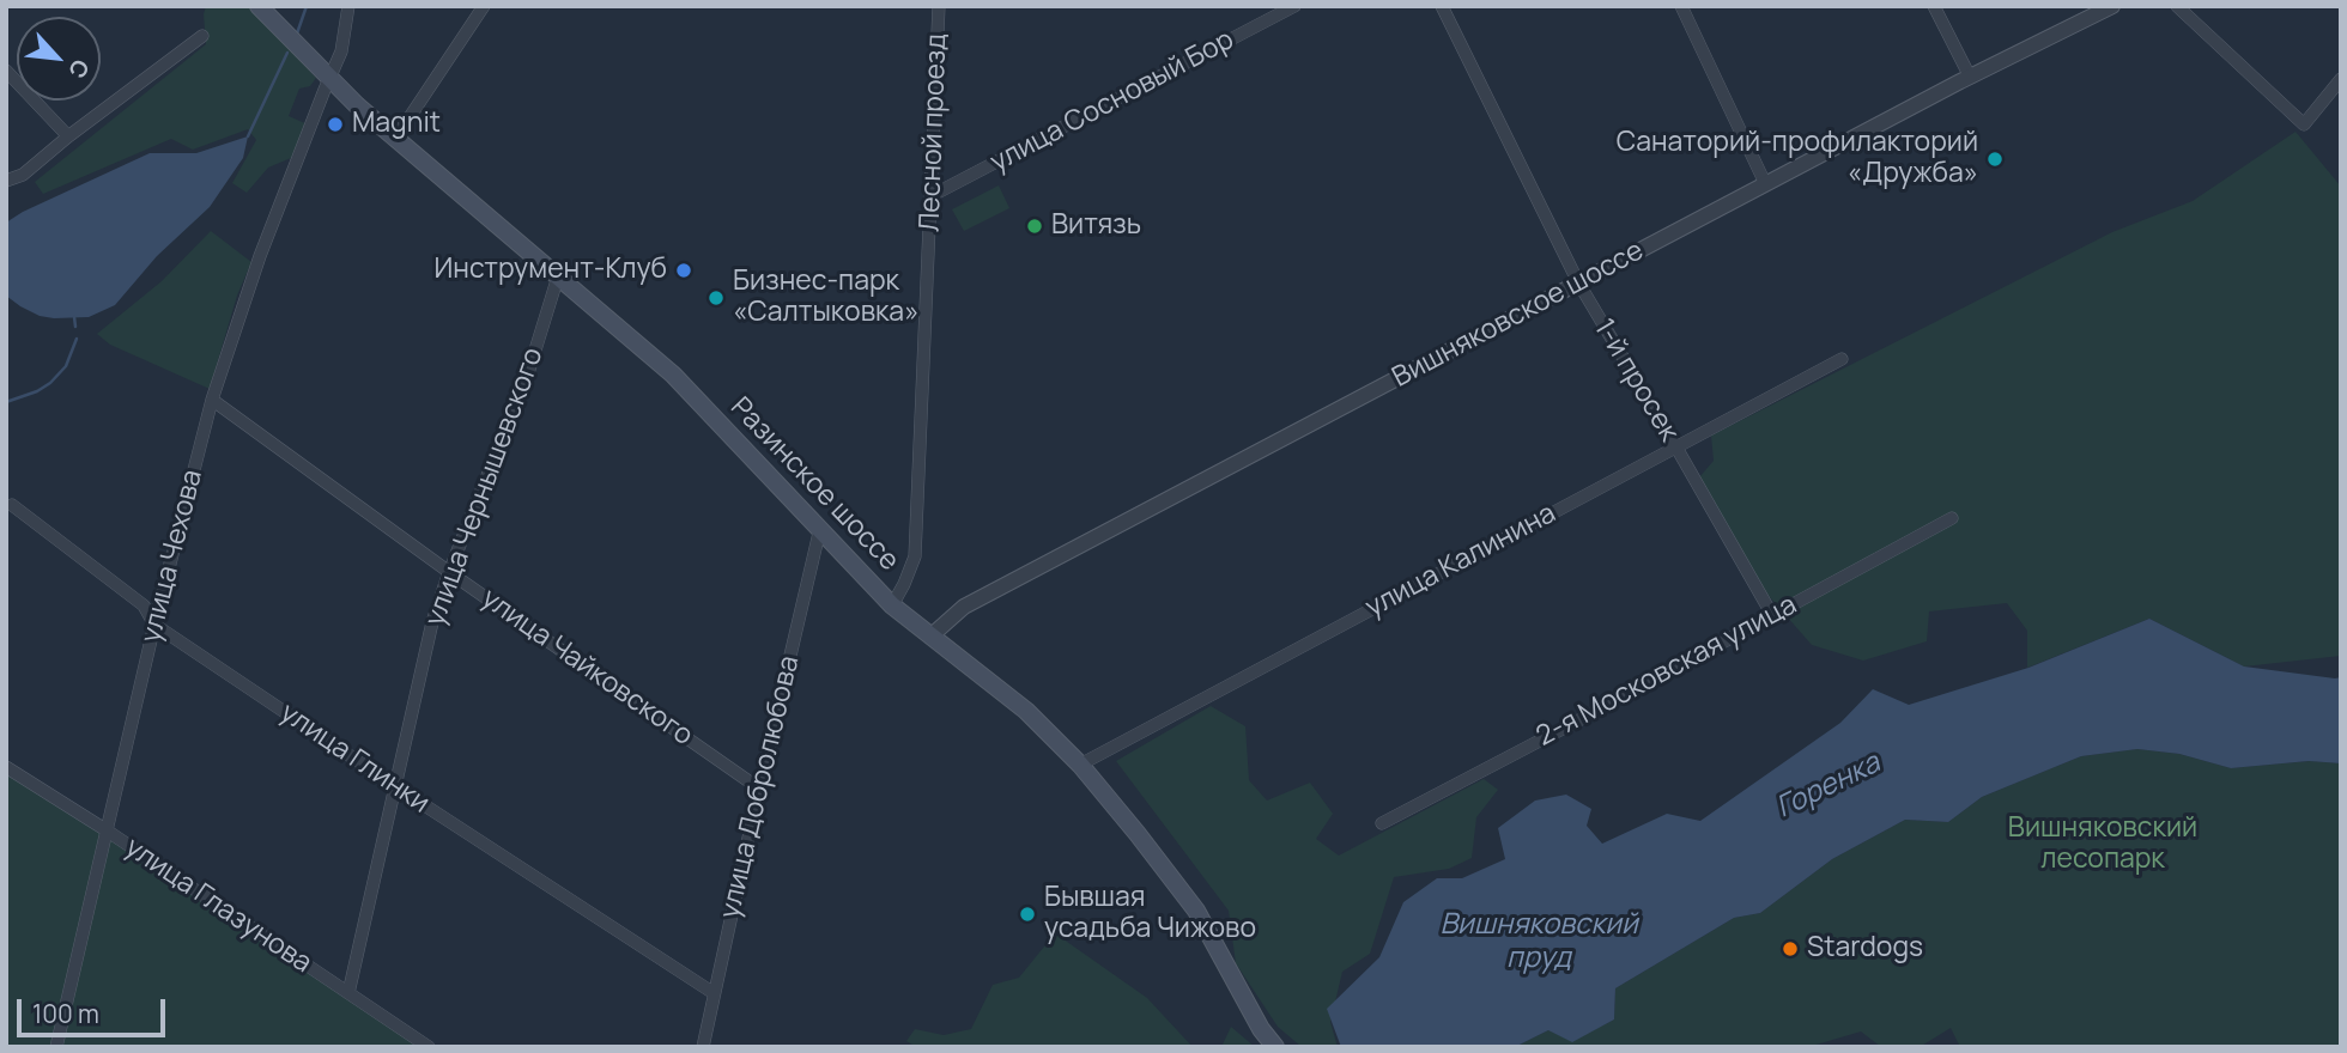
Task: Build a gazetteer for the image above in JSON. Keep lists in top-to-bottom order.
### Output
{
  "streets": {
    "main road": ["Разинское шоссе"],
    "street": [
      "улица Сосновый Бор",
      "Лесной проезд",
      "Вишняковское шоссе",
      "1-й просек",
      "улица Чернышевского",
      "улица Чехова",
      "улица Калинина",
      "улица Чайковского",
      "2-я Московская улица",
      "улица Глинки",
      "улица Добролюбова",
      "улица Глазунова"
    ]
  },
  "crossings": [
    ["улица Сосновый Бор", "Лесной проезд"],
    ["Лесной проезд", "Разинское шоссе"],
    ["Вишняковское шоссе", "1-й просек"],
    ["Вишняковское шоссе", "Разинское шоссе"],
    ["1-й просек", "улица Калинина"],
    ["1-й просек", "2-я Московская улица"],
    ["Разинское шоссе", "улица Чернышевского"],
    ["Разинское шоссе", "улица Чехова"],
    ["Разинское шоссе", "улица Калинина"],
    ["Разинское шоссе", "улица Добролюбова"],
    ["улица Чернышевского", "улица Чайковского"],
    ["улица Чернышевского", "улица Глинки"],
    ["улица Чернышевского", "улица Глазунова"],
    ["улица Чехова", "улица Чайковского"],
    ["улица Чехова", "улица Глинки"],
    ["улица Чехова", "улица Глазунова"],
    ["улица Чайковского", "улица Добролюбова"],
    ["улица Глинки", "улица Добролюбова"]
  ],
  "water": ["Горенка", "Вишняковский пруд"],
  "parks": ["Вишняковский лесопарк"],
  "places": [
    "Magnit",
    "Санаторий-профилакторий «Дружба»",
    "Витязь",
    "Инструмент-Клуб",
    "Бизнес-парк «Салтыковка»",
    "Бывшая усадьба Чижово",
    "Stardogs"
  ],
  "scale_bar": "100 m",
  "north": "bottom right"
}
